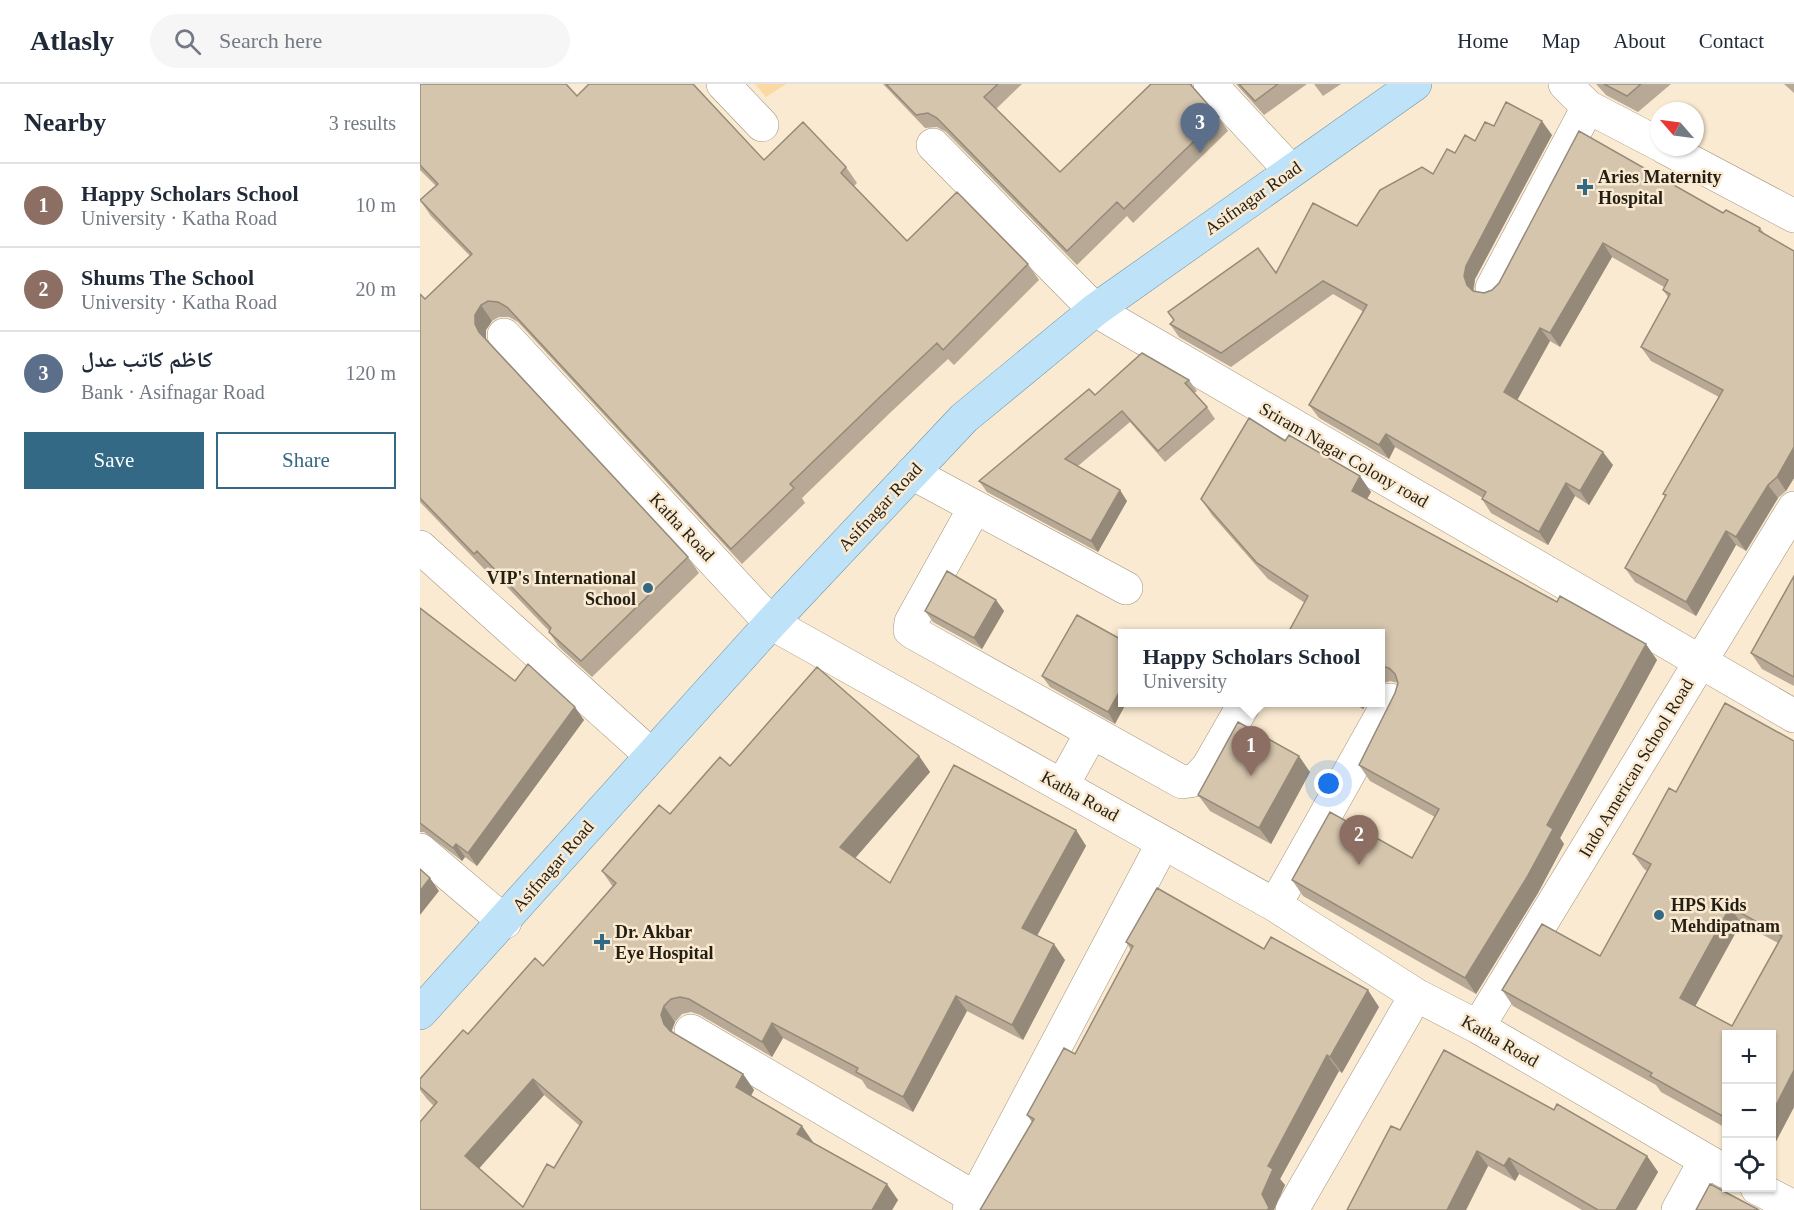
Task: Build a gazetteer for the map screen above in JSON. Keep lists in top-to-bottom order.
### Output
{
  "streets": {
    "main road": ["Asifnagar Road"],
    "street": ["Sriram Nagar Colony road", "Katha Road", "Indo American School Road"]
  },
  "crossings": [
    ["Asifnagar Road", "Sriram Nagar Colony road"],
    ["Asifnagar Road", "Katha Road"],
    ["Sriram Nagar Colony road", "Indo American School Road"],
    ["Katha Road", "Indo American School Road"]
  ],
  "places": {
    "health": ["Aries Maternity Hospital", "Dr. Akbar Eye Hospital"],
    "other": ["VIP's International School", "HPS Kids Mehdipatnam"]
  },
  "north": "top left",
  "page": {
    "header": "Atlasly",
    "search": "Search here",
    "nav": [
      "Home",
      "Map",
      "About",
      "Contact"
    ],
    "heading": ["Nearby", "3 results"],
    "pins": ["3", "1", "2"],
    "list": [
      {
        "mark": "1",
        "name": "Happy Scholars School",
        "note": "University · Katha Road",
        "value": "10 m"
      },
      {
        "mark": "2",
        "name": "Shums The School",
        "note": "University · Katha Road",
        "value": "20 m"
      },
      {
        "mark": "3",
        "name": "كاظم كاتب عدل",
        "note": "Bank · Asifnagar Road",
        "value": "120 m"
      }
    ],
    "buttons": ["Save", "Share"],
    "popup": ["Happy Scholars School", "University"],
    "map_buttons": ["+", "−"]
  }
}
